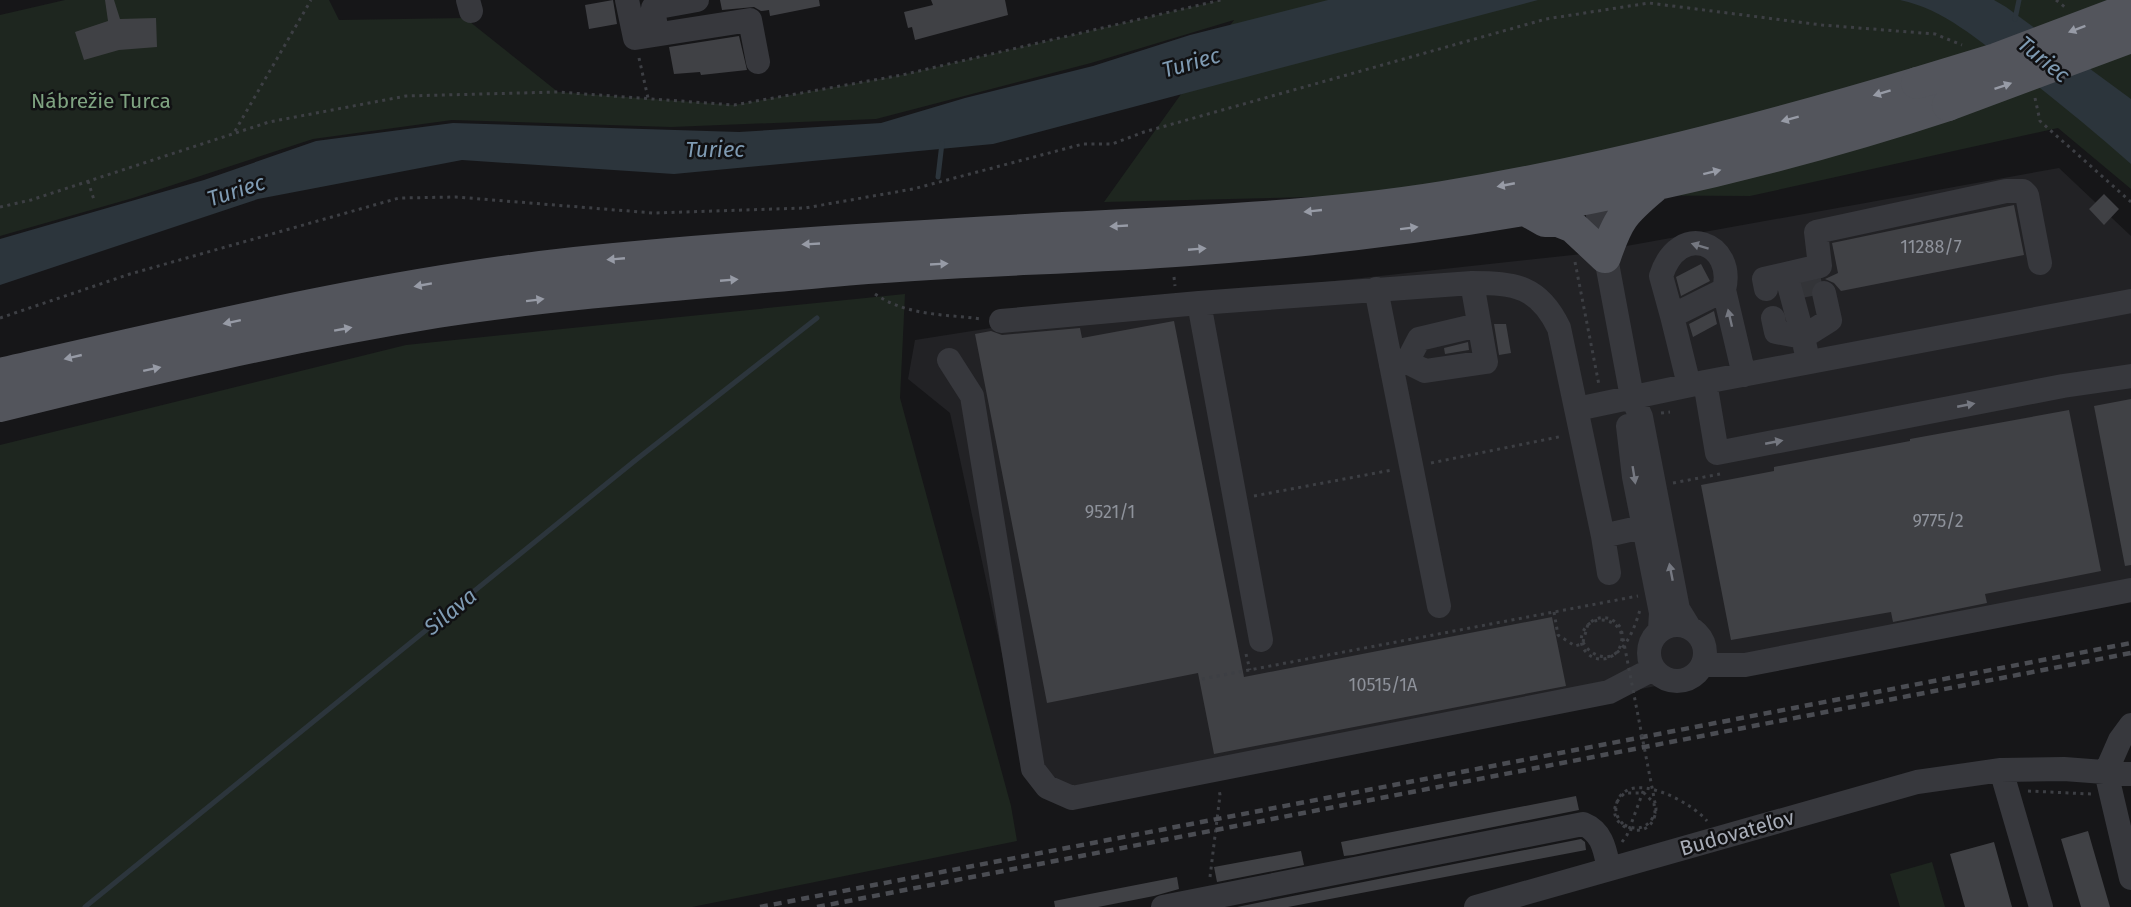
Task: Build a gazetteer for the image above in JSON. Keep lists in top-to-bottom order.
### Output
{
  "streets": {
    "street": ["Budovateľov"]
  },
  "water": ["Turiec", "Silava"],
  "parks": ["Nábrežie Turca"],
  "house_numbers": [
    "11288/7",
    "9521/1",
    "9775/2",
    "10515/1A"
  ]
}
